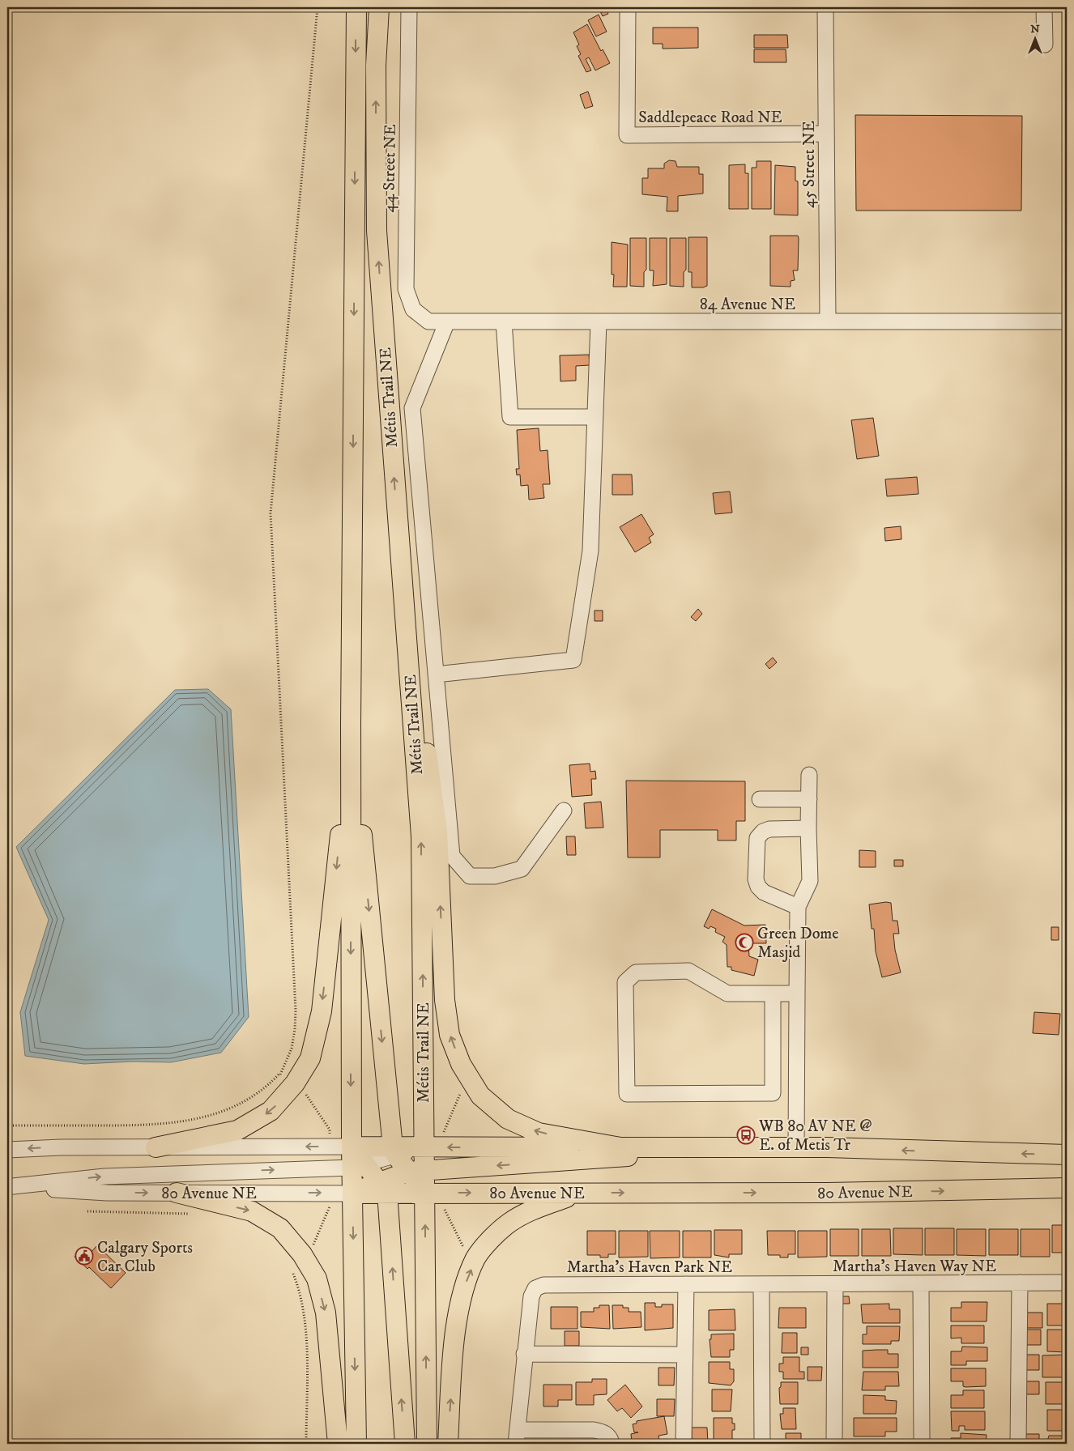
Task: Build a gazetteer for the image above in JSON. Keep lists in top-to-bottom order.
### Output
{
  "streets": {
    "main road": ["Métis Trail NE", "80 Avenue NE"],
    "street": [
      "Saddlepeace Road NE",
      "45 Street NE",
      "44 Street NE",
      "84 Avenue NE",
      "Martha's Haven Way NE",
      "Martha's Haven Park NE"
    ]
  },
  "crossings": [
    ["Saddlepeace Road NE", "45 Street NE"],
    ["45 Street NE", "84 Avenue NE"],
    ["44 Street NE", "84 Avenue NE"],
    ["Martha's Haven Way NE", "Martha's Haven Park NE"]
  ],
  "places": {
    "mosque": ["Green Dome Masjid"],
    "bus stop": ["WB 80 AV NE @ E. of Metis Tr"],
    "public building": ["Calgary Sports Car Club"]
  },
  "north": "top"
}
